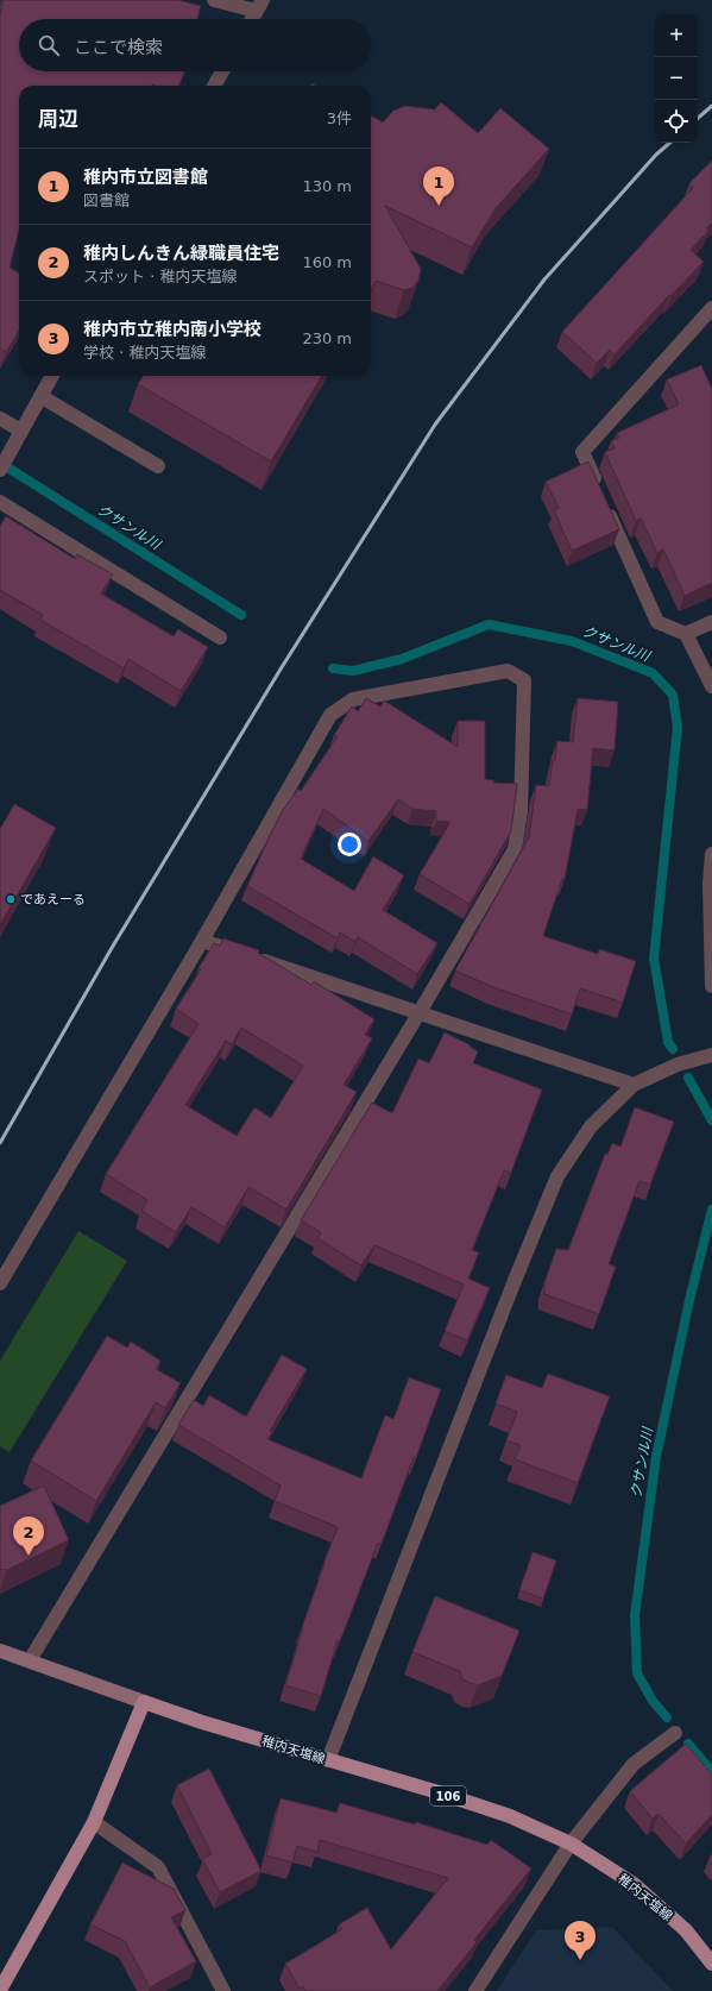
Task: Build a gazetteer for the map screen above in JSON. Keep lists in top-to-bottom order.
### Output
{
  "streets": {
    "main road": ["稚内天塩線", "106"]
  },
  "water": ["クサンル川"],
  "places": ["であえーる"],
  "page": {
    "map_buttons": ["+", "−"],
    "search": "ここで検索",
    "heading": ["周辺", "3件"],
    "list": [
      {
        "mark": "1",
        "name": "稚内市立図書館",
        "note": "図書館",
        "value": "130 m"
      },
      {
        "mark": "2",
        "name": "稚内しんきん緑職員住宅",
        "note": "スポット · 稚内天塩線",
        "value": "160 m"
      },
      {
        "mark": "3",
        "name": "稚内市立稚内南小学校",
        "note": "学校 · 稚内天塩線",
        "value": "230 m"
      }
    ],
    "pins": ["1", "2", "3"]
  }
}
